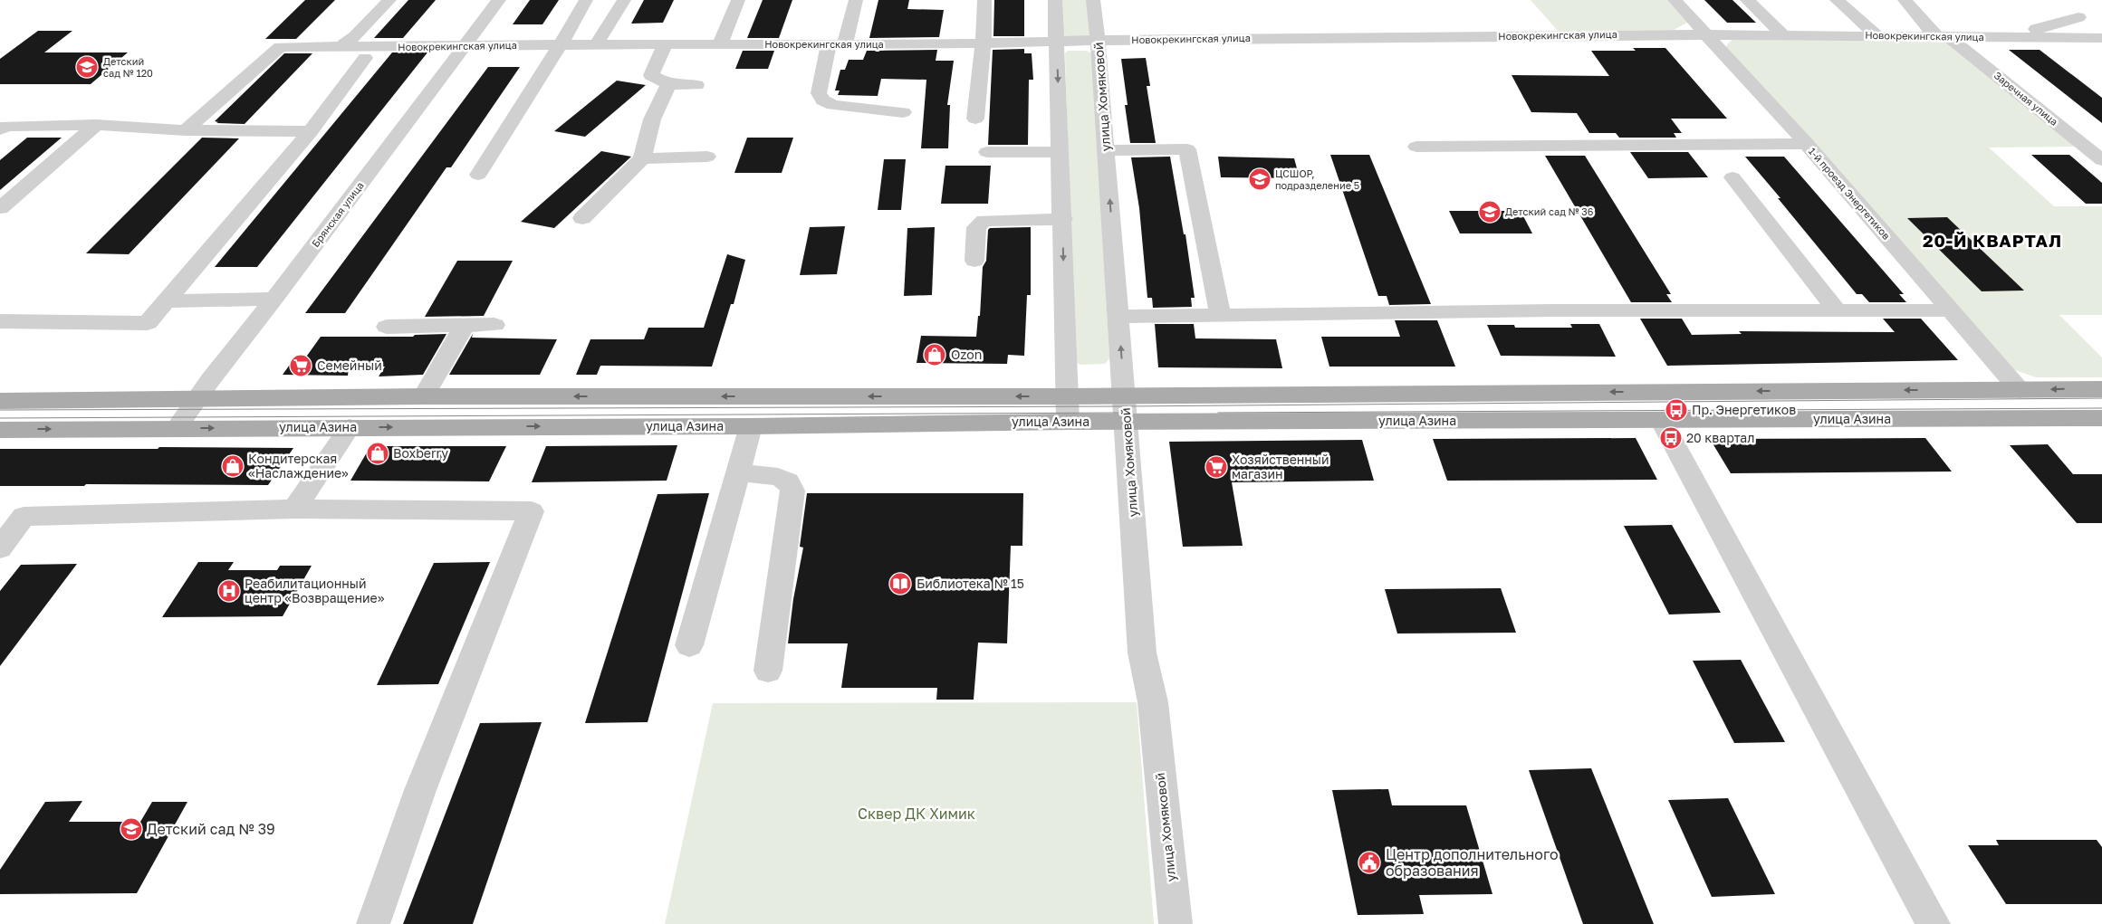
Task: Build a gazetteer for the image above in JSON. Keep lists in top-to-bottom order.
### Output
{
  "streets": {
    "main road": ["улица Азина"],
    "street": [
      "Новокрекингская улица",
      "улица Хомяковой",
      "Заречная улица",
      "1-й проезд Энергетиков",
      "Брянская улица"
    ]
  },
  "crossings": [
    ["Новокрекингская улица", "улица Хомяковой"],
    ["Новокрекингская улица", "Заречная улица"],
    ["Новокрекингская улица", "1-й проезд Энергетиков"],
    ["Новокрекингская улица", "Брянская улица"],
    ["улица Хомяковой", "улица Азина"],
    ["1-й проезд Энергетиков", "улица Азина"],
    ["Брянская улица", "улица Азина"]
  ],
  "districts": ["20-Й КВАРТАЛ"],
  "parks": ["Сквер ДК Химик"],
  "places": {
    "school or university": [
      "Детский сад № 120",
      "ЦСШОР, подразделение 5",
      "Детский сад № 36",
      "Детский сад № 39"
    ],
    "shop": ["Ozon", "Boxberry", "Кондитерская «Наслаждение»"],
    "supermarket": ["Семейный", "Хозяйственный магазин"],
    "bus stop": ["Пр. Энергетиков", "20 квартал"],
    "library": ["Библиотека № 15"],
    "hospital": ["Реабилитационный центр «Возвращение»"],
    "public building": ["Центр дополнительного образования"]
  }
}
